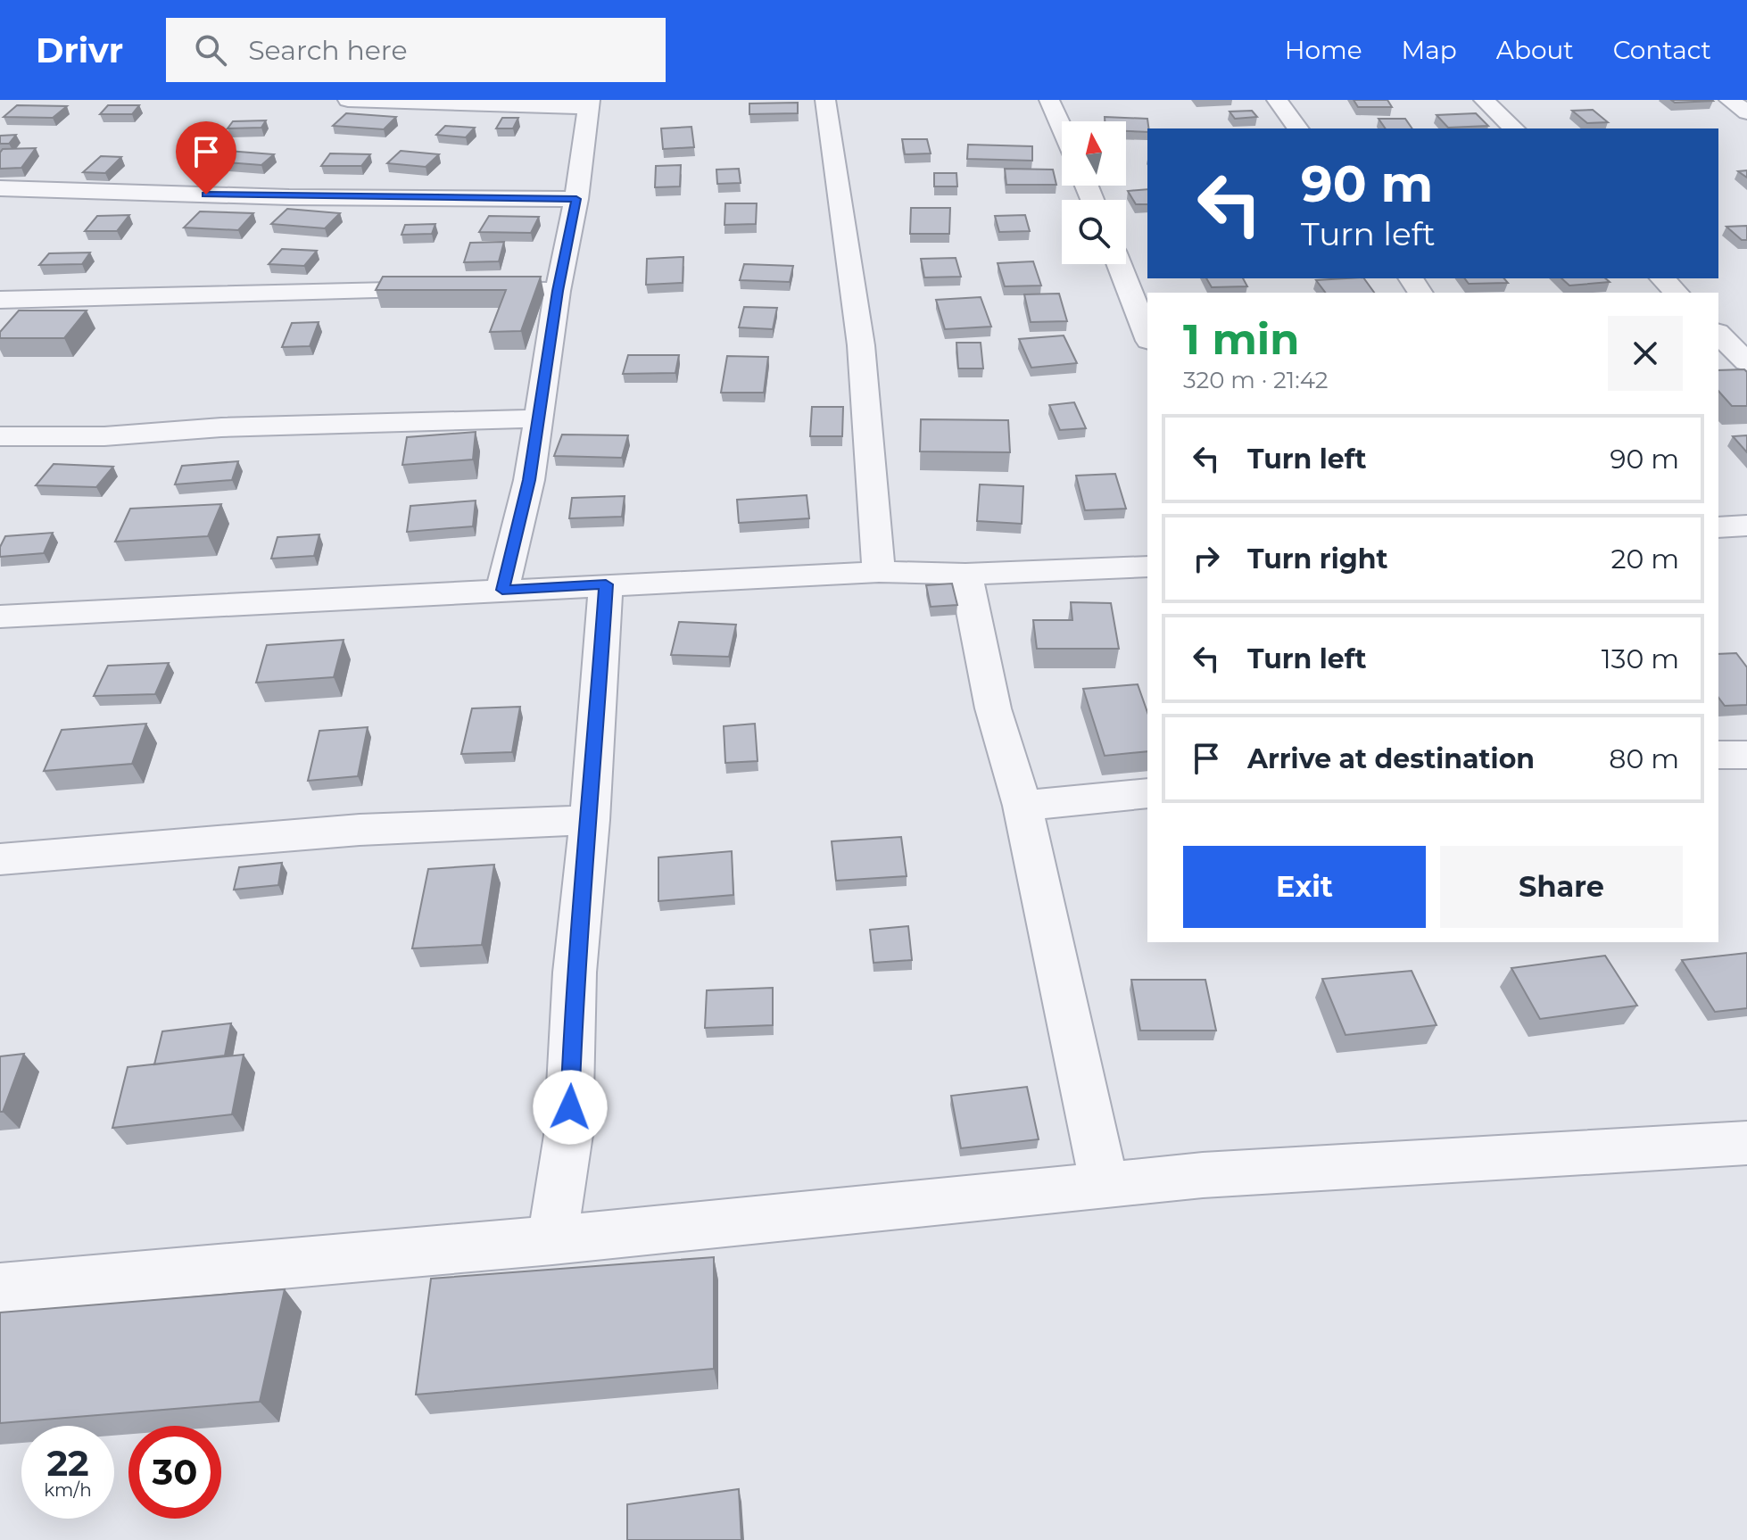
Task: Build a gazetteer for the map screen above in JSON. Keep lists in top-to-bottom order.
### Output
{
  "north": "top",
  "page": {
    "header": "Drivr",
    "search": "Search here",
    "nav": [
      "Home",
      "Map",
      "About",
      "Contact"
    ],
    "turn": ["90 m", "Turn left"],
    "heading": ["1 min", "320 m · 21:42"],
    "list": [
      {
        "name": "Turn left",
        "value": "90 m"
      },
      {
        "name": "Turn right",
        "value": "20 m"
      },
      {
        "name": "Turn left",
        "value": "130 m"
      },
      {
        "name": "Arrive at destination",
        "value": "80 m"
      }
    ],
    "buttons": ["Exit", "Share"],
    "speed": "22 km/h",
    "limit": "30"
  }
}
